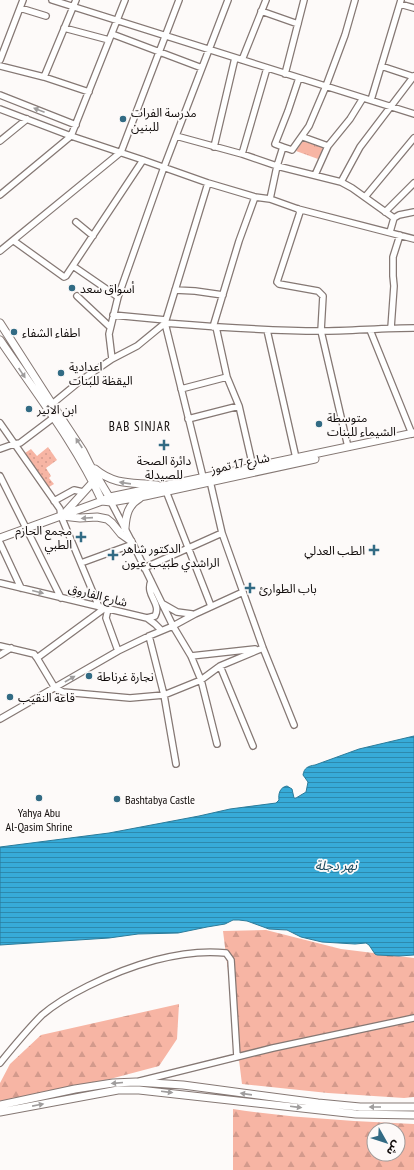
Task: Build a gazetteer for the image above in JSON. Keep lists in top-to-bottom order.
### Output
{
  "streets": {
    "main road": ["شارع 17 تموز"],
    "street": ["شارع الفاروق"]
  },
  "districts": ["BAB SINJAR"],
  "water": ["نهر دجلة"],
  "places": {
    "other": [
      "مدرسة الفرات للبنين",
      "أسواق سعد",
      "اطفاء الشفاء",
      "اعدادية اليقظة للبنات",
      "ابن الاثير",
      "متوسطة الشيماء للبنات",
      "نجارة غرناطة",
      "قاعة النقيب",
      "Yahya Abu Al-Qasim Shrine",
      "Bashtabya Castle"
    ],
    "health": [
      "دائرة الصحة للصيدلة",
      "مجمع الحازم الطبي",
      "الطب العدلي",
      "الدكتور شاهر الراشدي طبيب عيون",
      "باب الطوارئ"
    ]
  },
  "north": "bottom right"
}
